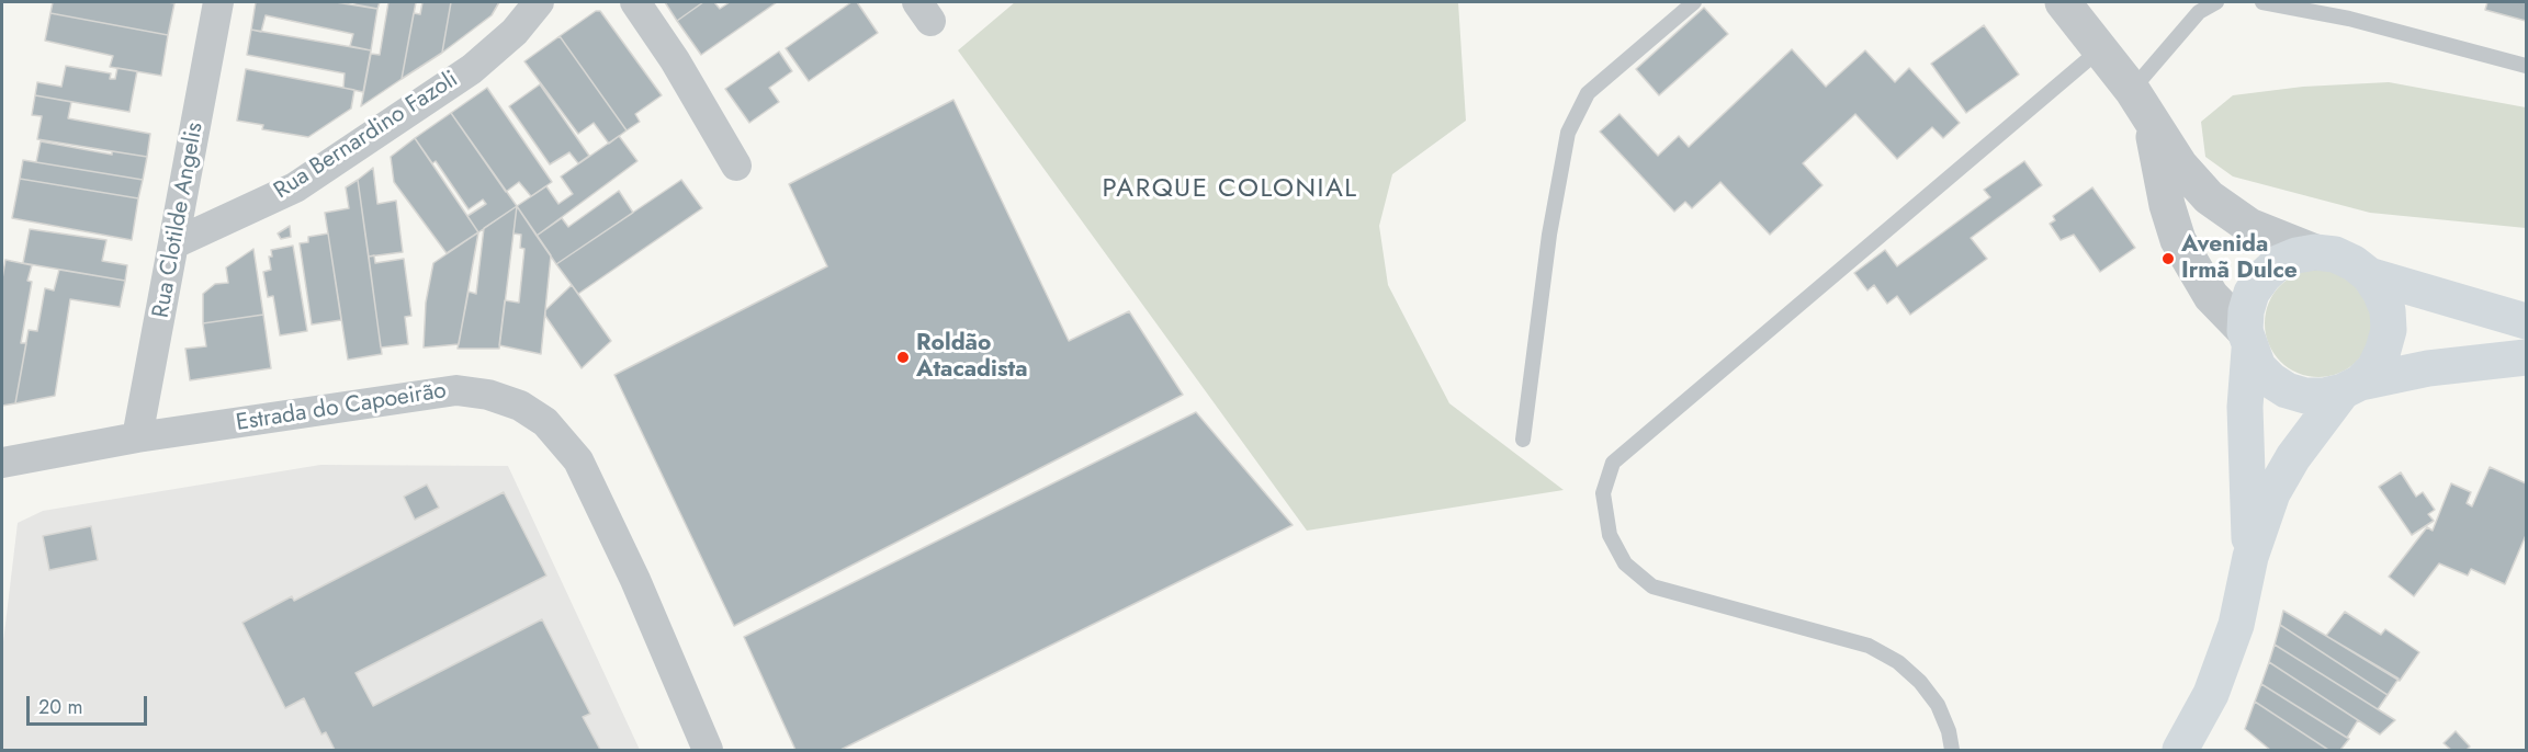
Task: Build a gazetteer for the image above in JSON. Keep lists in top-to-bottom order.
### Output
{
  "streets": {
    "street": ["Rua Bernardino Fazoli", "Rua Clotilde Angelis", "Estrada do Capoeirão"]
  },
  "crossings": [
    ["Rua Bernardino Fazoli", "Rua Clotilde Angelis"],
    ["Rua Clotilde Angelis", "Estrada do Capoeirão"]
  ],
  "districts": ["PARQUE COLONIAL"],
  "places": ["Avenida Irmã Dulce", "Roldão Atacadista"],
  "scale_bar": "20 m"
}
